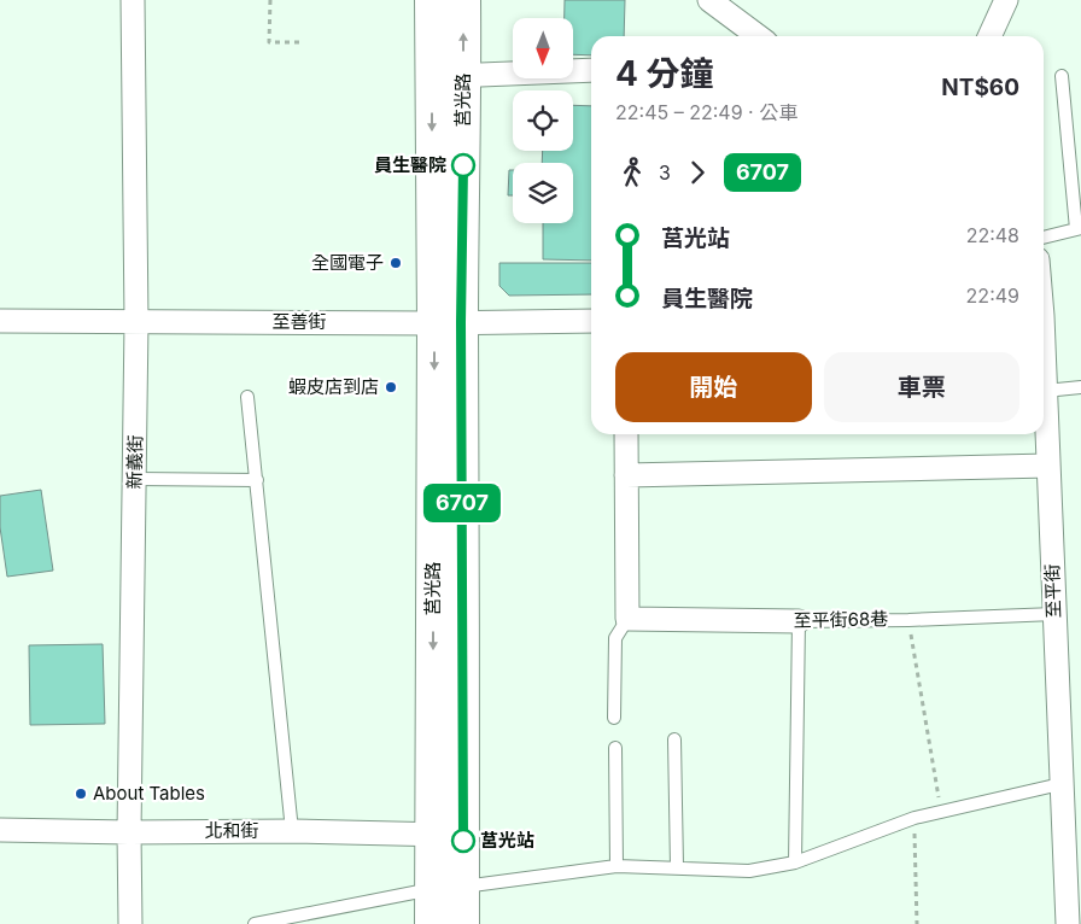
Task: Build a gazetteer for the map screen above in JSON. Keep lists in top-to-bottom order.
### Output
{
  "streets": {
    "main road": ["莒光路"],
    "street": [
      "至善街",
      "新義街",
      "至平街",
      "至平街68巷",
      "北和街"
    ]
  },
  "crossings": [
    ["莒光路", "至善街"],
    ["莒光路", "北和街"],
    ["至善街", "新義街"],
    ["新義街", "北和街"],
    ["至平街", "至平街68巷"]
  ],
  "places": [
    "員生醫院",
    "全國電子",
    "蝦皮店到店",
    "About Tables",
    "莒光站"
  ],
  "lines": ["bus line 6707"],
  "north": "bottom",
  "page": {
    "on_map": "6707",
    "heading": ["4 分鐘", "22:45 – 22:49 · 公車", "NT$60"],
    "legs": ["3", "6707"],
    "list": [
      {
        "name": "莒光站",
        "value": "22:48"
      },
      {
        "name": "員生醫院",
        "value": "22:49"
      }
    ],
    "buttons": ["開始", "車票"]
  }
}
